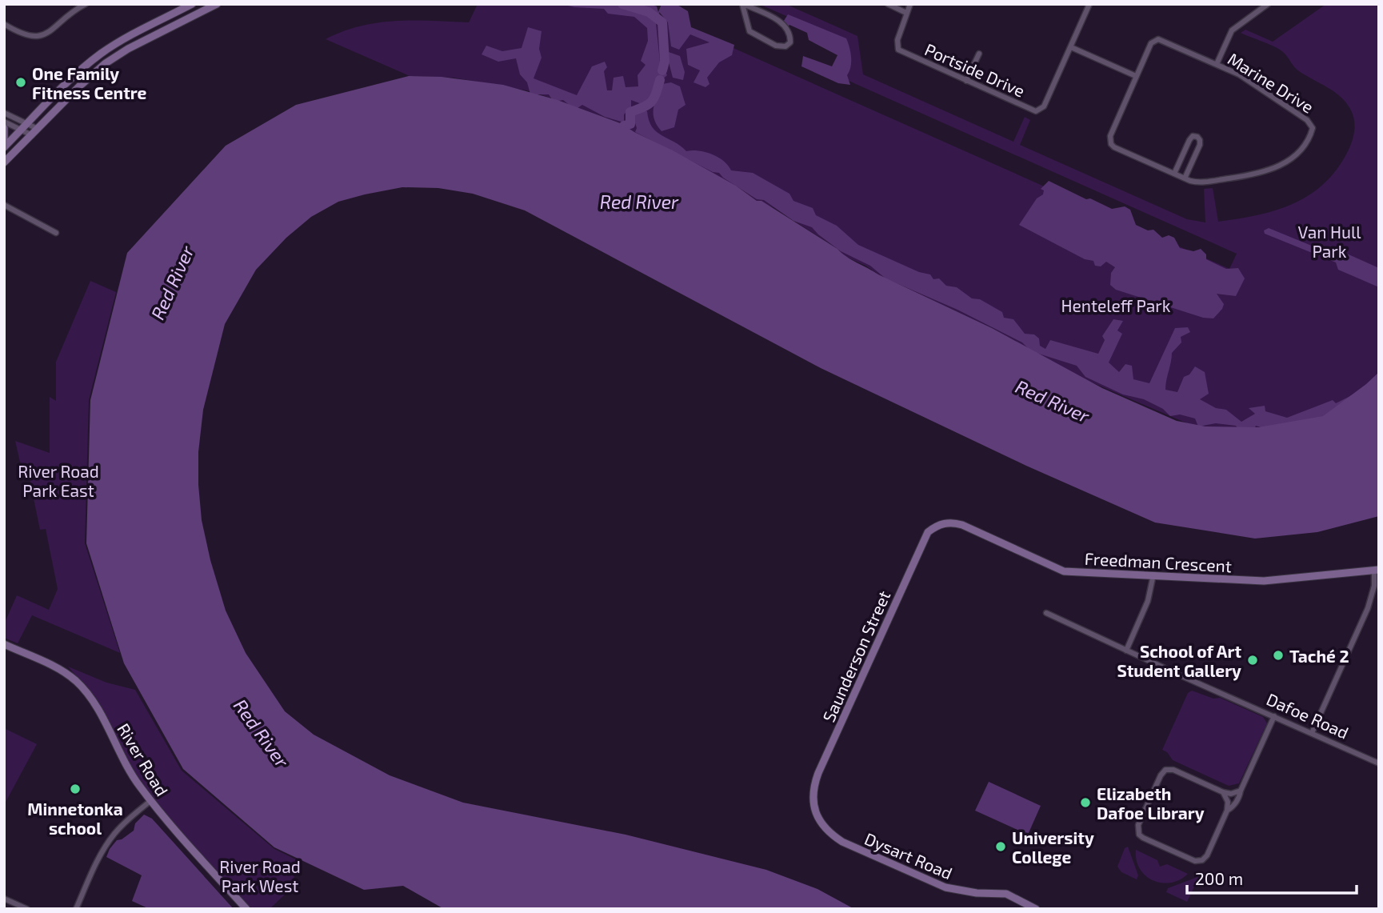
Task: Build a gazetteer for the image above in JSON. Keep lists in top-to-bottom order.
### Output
{
  "streets": {
    "street": [
      "Portside Drive",
      "Marine Drive",
      "Freedman Crescent",
      "Saunderson Street",
      "Dafoe Road",
      "River Road",
      "Dysart Road"
    ]
  },
  "crossings": [
    ["Freedman Crescent", "Saunderson Street"],
    ["Saunderson Street", "Dysart Road"]
  ],
  "water": ["Red River"],
  "parks": [
    "Van Hull Park",
    "Henteleff Park",
    "River Road Park East",
    "River Road Park West"
  ],
  "places": [
    "One Family Fitness Centre",
    "Taché 2",
    "School of Art Student Gallery",
    "Minnetonka school",
    "Elizabeth Dafoe Library",
    "University College"
  ],
  "scale_bar": "200 m"
}
